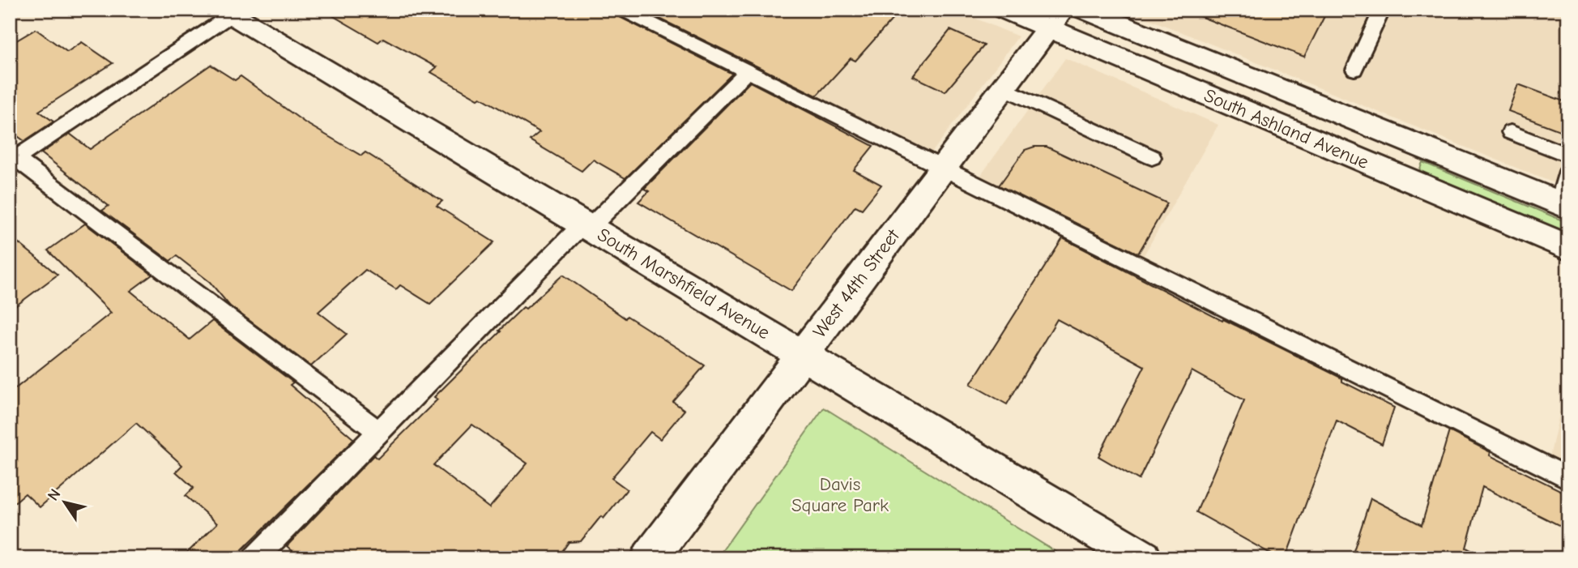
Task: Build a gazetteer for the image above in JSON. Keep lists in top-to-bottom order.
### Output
{
  "streets": {
    "street": ["South Ashland Avenue", "South Marshfield Avenue", "West 44th Street"]
  },
  "crossings": [
    ["South Ashland Avenue", "West 44th Street"],
    ["South Marshfield Avenue", "West 44th Street"]
  ],
  "parks": ["Davis Square Park"],
  "north": "top left"
}
